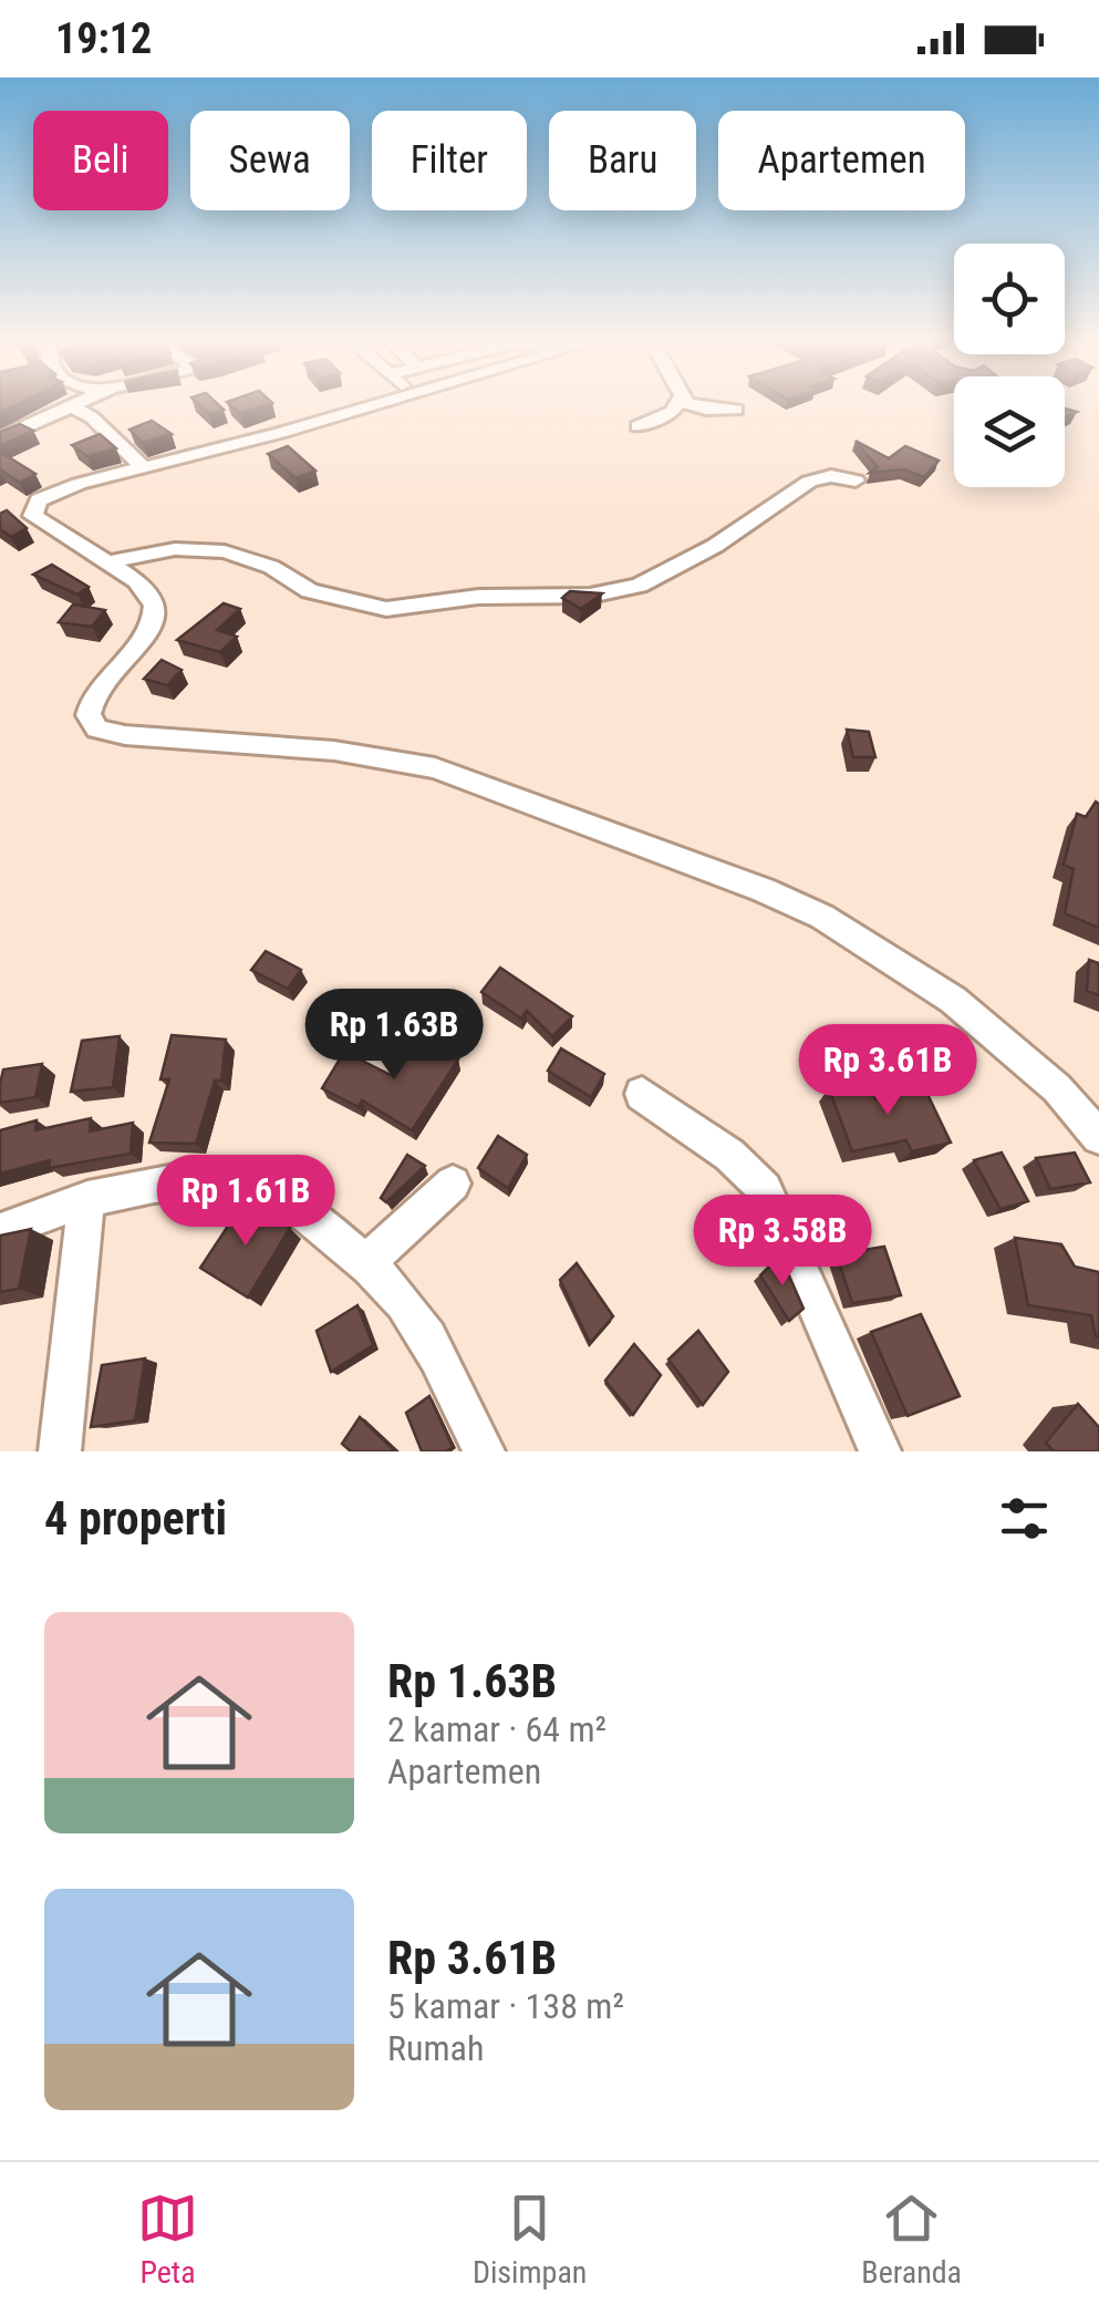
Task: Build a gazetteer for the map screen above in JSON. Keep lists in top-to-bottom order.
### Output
{
  "page": {
    "status": "19:12",
    "chip": [
      "Beli",
      "Sewa",
      "Filter",
      "Baru",
      "Apartemen"
    ],
    "price": [
      "Rp 1.63B",
      "Rp 3.61B",
      "Rp 1.61B",
      "Rp 3.58B"
    ],
    "heading": "4 properti",
    "list": [
      {
        "name": "Rp 1.63B",
        "note": "2 kamar · 64 m² · Apartemen"
      },
      {
        "name": "Rp 3.61B",
        "note": "5 kamar · 138 m² · Rumah"
      }
    ],
    "tabs": ["Peta", "Disimpan", "Beranda"]
  }
}
